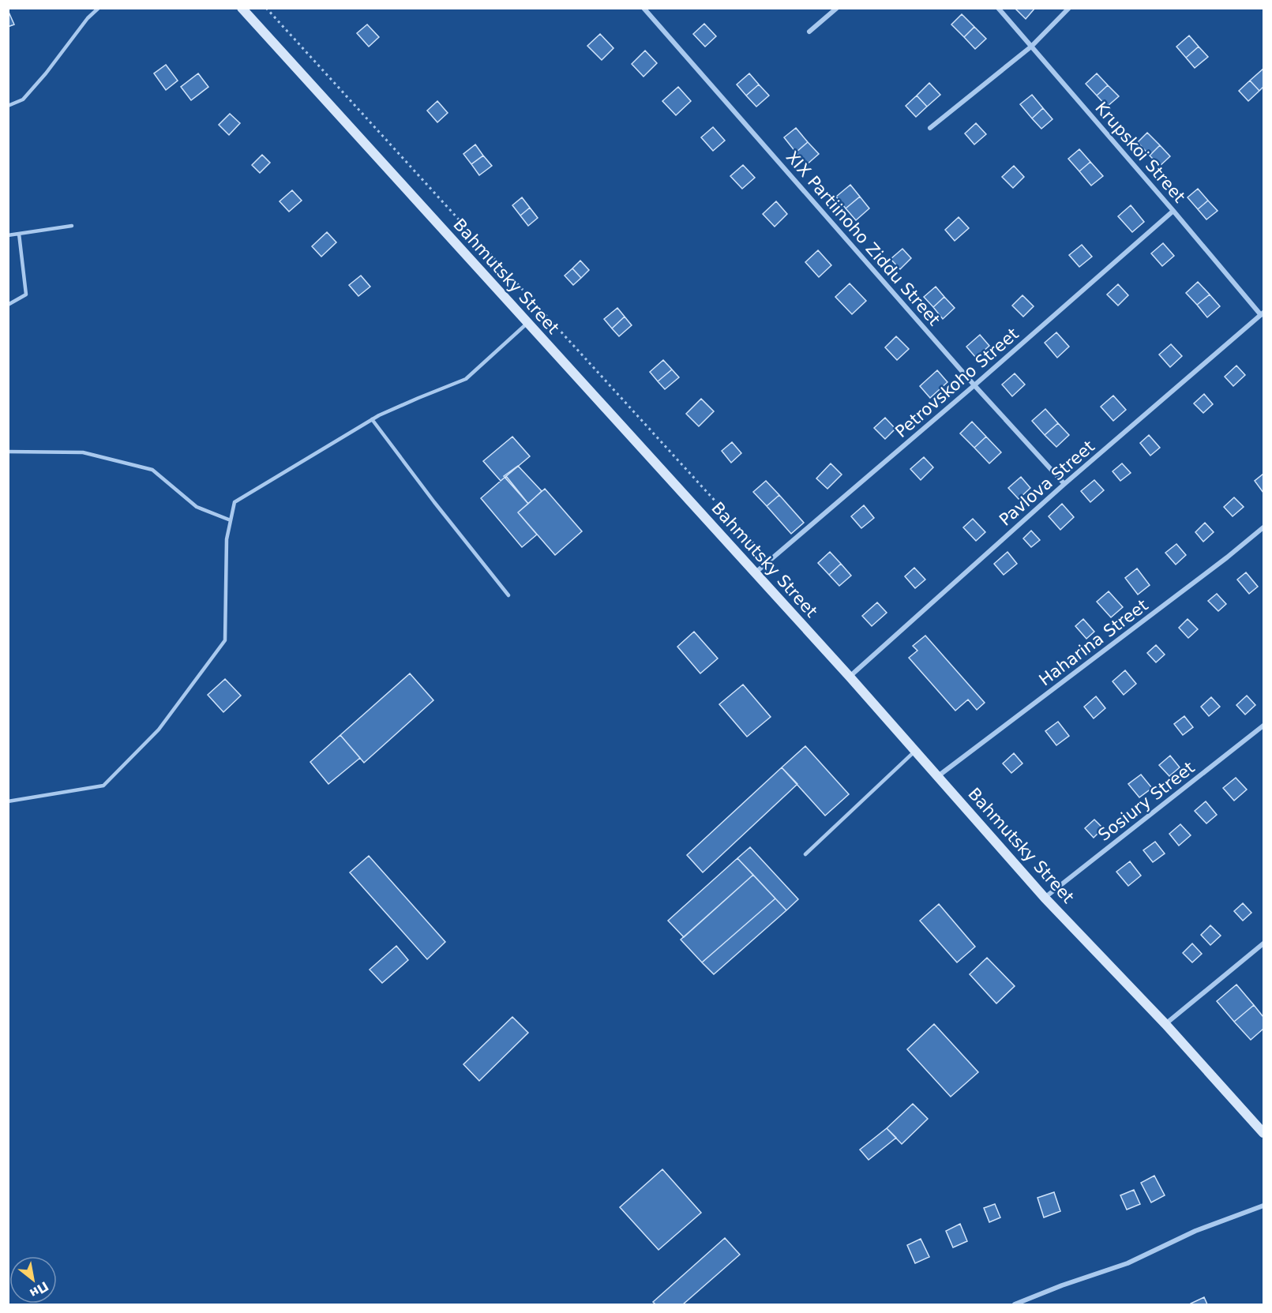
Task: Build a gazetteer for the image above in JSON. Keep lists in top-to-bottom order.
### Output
{
  "streets": {
    "main road": ["Bahmutsky Street"],
    "street": [
      "Krupskoi Street",
      "XIX Partiinoho Ziddu Street",
      "Petrovskoho Street",
      "Pavlova Street",
      "Haharina Street",
      "Sosiury Street"
    ]
  },
  "crossings": [
    ["Krupskoi Street", "Petrovskoho Street"],
    ["Krupskoi Street", "Pavlova Street"],
    ["XIX Partiinoho Ziddu Street", "Petrovskoho Street"],
    ["XIX Partiinoho Ziddu Street", "Pavlova Street"],
    ["Bahmutsky Street", "Petrovskoho Street"],
    ["Bahmutsky Street", "Pavlova Street"],
    ["Bahmutsky Street", "Haharina Street"],
    ["Bahmutsky Street", "Sosiury Street"]
  ],
  "north": "bottom right"
}
